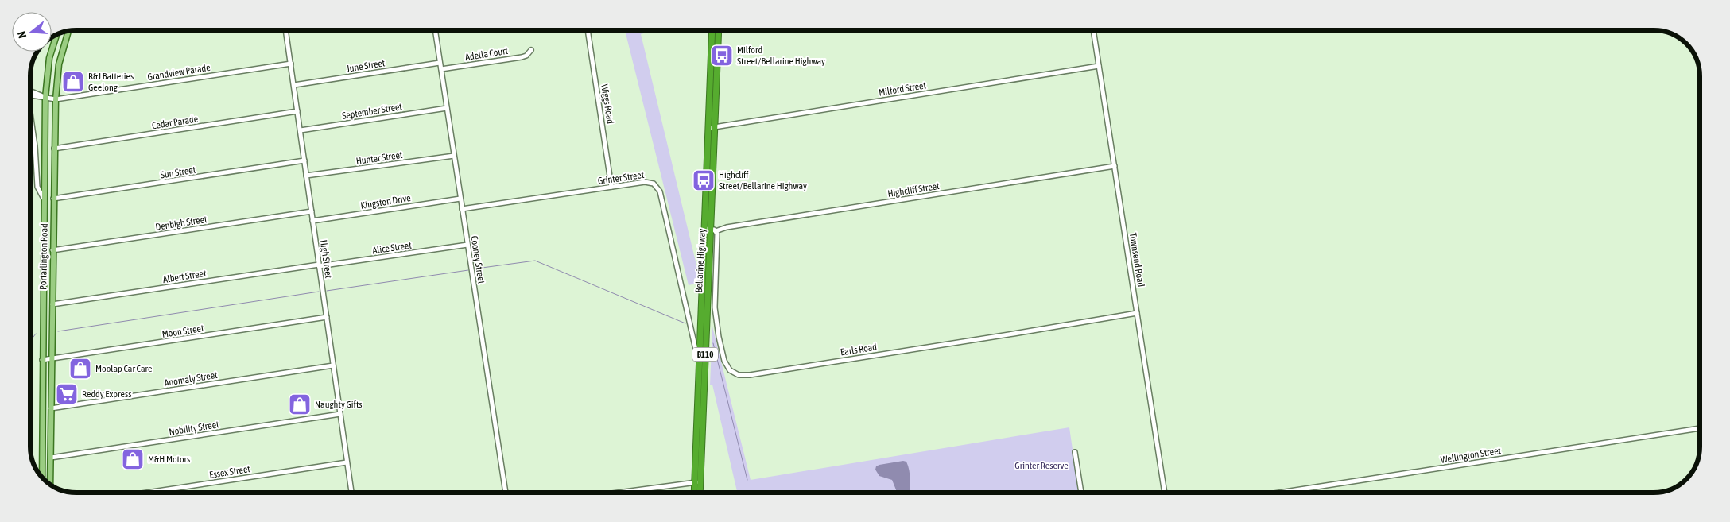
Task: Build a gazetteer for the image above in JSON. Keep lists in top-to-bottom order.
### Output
{
  "streets": {
    "highway": ["Bellarine Highway", "B110"],
    "main road": ["Portarlington Road"],
    "street": [
      "Adella Court",
      "June Street",
      "Grandview Parade",
      "Milford Street",
      "Wiggs Road",
      "September Street",
      "Cedar Parade",
      "Hunter Street",
      "Sun Street",
      "Grinter Street",
      "Highcliff Street",
      "Kingston Drive",
      "Denbigh Street",
      "Alice Street",
      "High Street",
      "Cooney Street",
      "Townsend Road",
      "Albert Street",
      "Moon Street",
      "Earls Road",
      "Anomaly Street",
      "Nobility Street",
      "Wellington Street",
      "Essex Street"
    ]
  },
  "crossings": [
    ["Adella Court", "Cooney Street"],
    ["June Street", "High Street"],
    ["June Street", "Cooney Street"],
    ["Grandview Parade", "Portarlington Road"],
    ["Grandview Parade", "High Street"],
    ["Milford Street", "Townsend Road"],
    ["Milford Street", "Bellarine Highway"],
    ["Wiggs Road", "Grinter Street"],
    ["September Street", "High Street"],
    ["September Street", "Cooney Street"],
    ["Cedar Parade", "Portarlington Road"],
    ["Cedar Parade", "High Street"],
    ["Hunter Street", "High Street"],
    ["Hunter Street", "Cooney Street"],
    ["Sun Street", "Portarlington Road"],
    ["Sun Street", "High Street"],
    ["Grinter Street", "Cooney Street"],
    ["Grinter Street", "Bellarine Highway"],
    ["Highcliff Street", "Townsend Road"],
    ["Highcliff Street", "Bellarine Highway"],
    ["Highcliff Street", "Earls Road"],
    ["Kingston Drive", "High Street"],
    ["Kingston Drive", "Cooney Street"],
    ["Denbigh Street", "Portarlington Road"],
    ["Denbigh Street", "High Street"],
    ["Alice Street", "High Street"],
    ["Alice Street", "Cooney Street"],
    ["Alice Street", "Albert Street"],
    ["Portarlington Road", "Albert Street"],
    ["Portarlington Road", "Moon Street"],
    ["Portarlington Road", "Anomaly Street"],
    ["Portarlington Road", "Nobility Street"],
    ["High Street", "Albert Street"],
    ["High Street", "Moon Street"],
    ["High Street", "Anomaly Street"],
    ["High Street", "Nobility Street"],
    ["High Street", "Essex Street"],
    ["Townsend Road", "Earls Road"],
    ["Bellarine Highway", "Earls Road"]
  ],
  "parks": ["Grinter Reserve"],
  "places": {
    "bus stop": ["Milford Street/Bellarine Highway", "Highcliff Street/Bellarine Highway"],
    "shop": [
      "R&J Batteries Geelong",
      "Moolap Car Care",
      "Naughty Gifts",
      "M&H Motors"
    ],
    "supermarket": ["Reddy Express"]
  },
  "north": "left"
}
